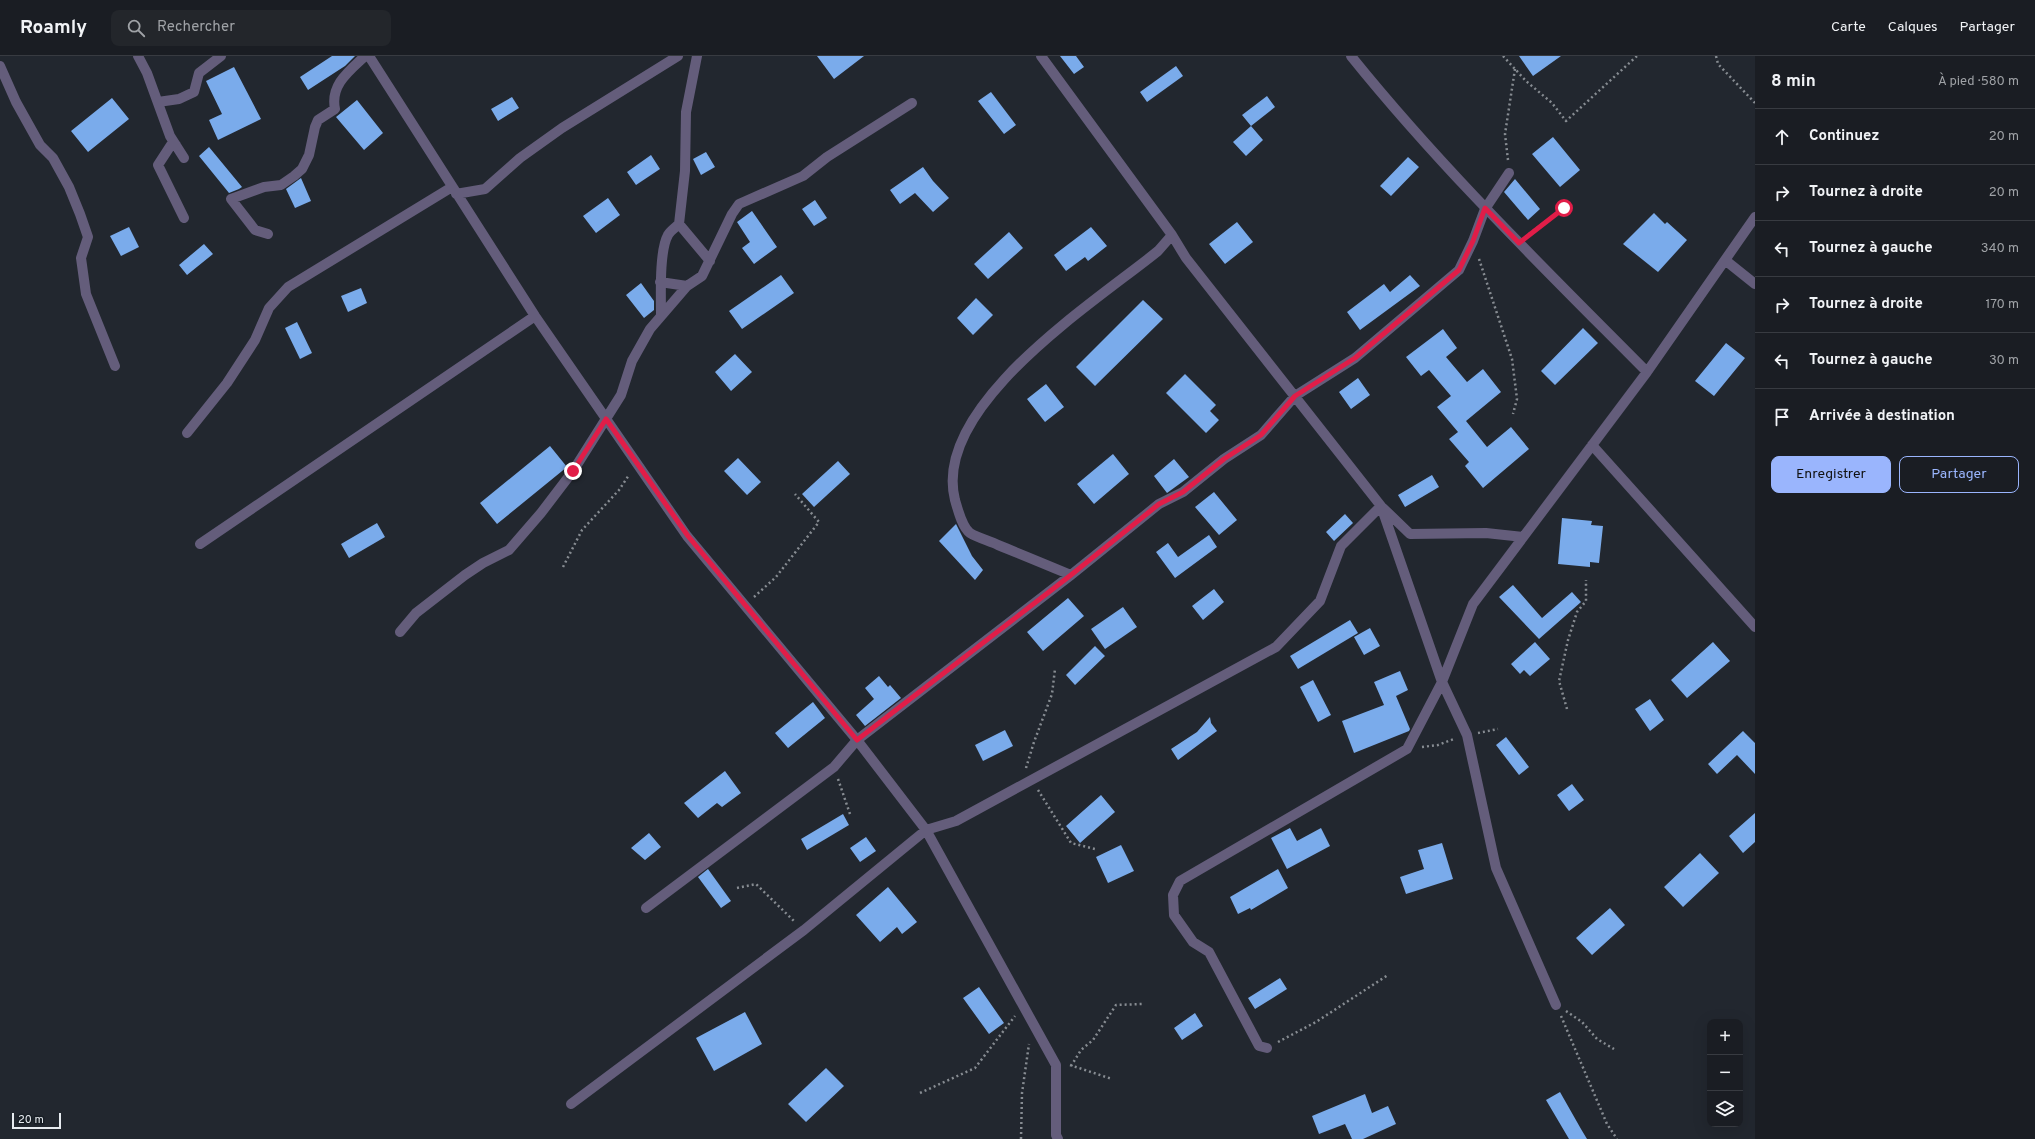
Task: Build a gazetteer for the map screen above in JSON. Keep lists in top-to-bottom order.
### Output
{
  "scale_bar": "20 m",
  "page": {
    "header": "Roamly",
    "search": "Rechercher",
    "nav": ["Carte", "Calques", "Partager"],
    "heading": ["8 min", "À pied · 580 m"],
    "list": [
      ["Continuez", "20 m"],
      ["Tournez à droite", "20 m"],
      ["Tournez à gauche", "340 m"],
      ["Tournez à droite", "170 m"],
      ["Tournez à gauche", "30 m"],
      "Arrivée à destination"
    ],
    "buttons": ["Enregistrer", "Partager"],
    "map_buttons": ["+", "−"],
    "scale": "20 m"
  }
}
